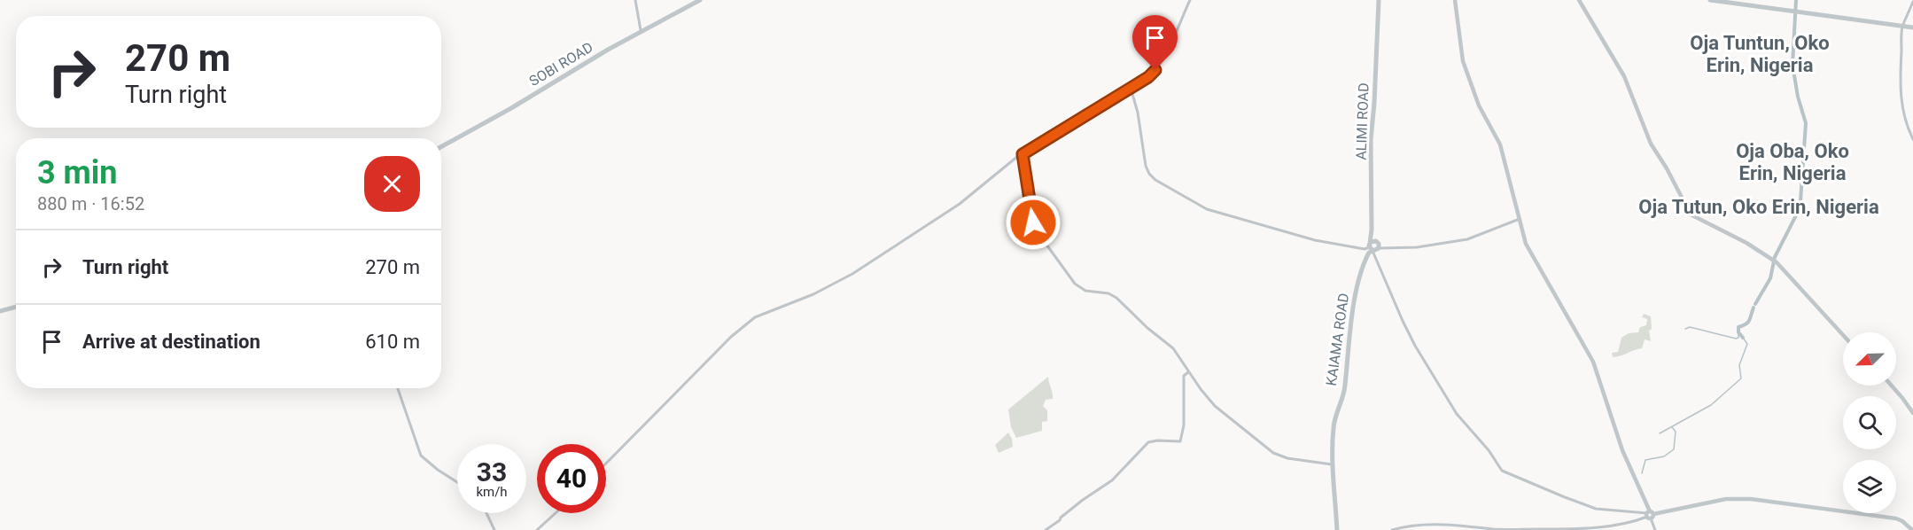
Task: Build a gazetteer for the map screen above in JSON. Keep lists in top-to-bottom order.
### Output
{
  "streets": {
    "highway": ["SOBI ROAD", "KAIAMA ROAD"]
  },
  "districts": ["Oja Tuntun, Oko Erin, Nigeria", "Oja Oba, Oko Erin, Nigeria", "Oja Tutun, Oko Erin, Nigeria"],
  "north": "bottom left",
  "page": {
    "turn": ["270 m", "Turn right"],
    "heading": ["3 min", "880 m · 16:52"],
    "list": [
      {
        "name": "Turn right",
        "value": "270 m"
      },
      {
        "name": "Arrive at destination",
        "value": "610 m"
      }
    ],
    "speed": "33 km/h",
    "limit": "40"
  }
}
